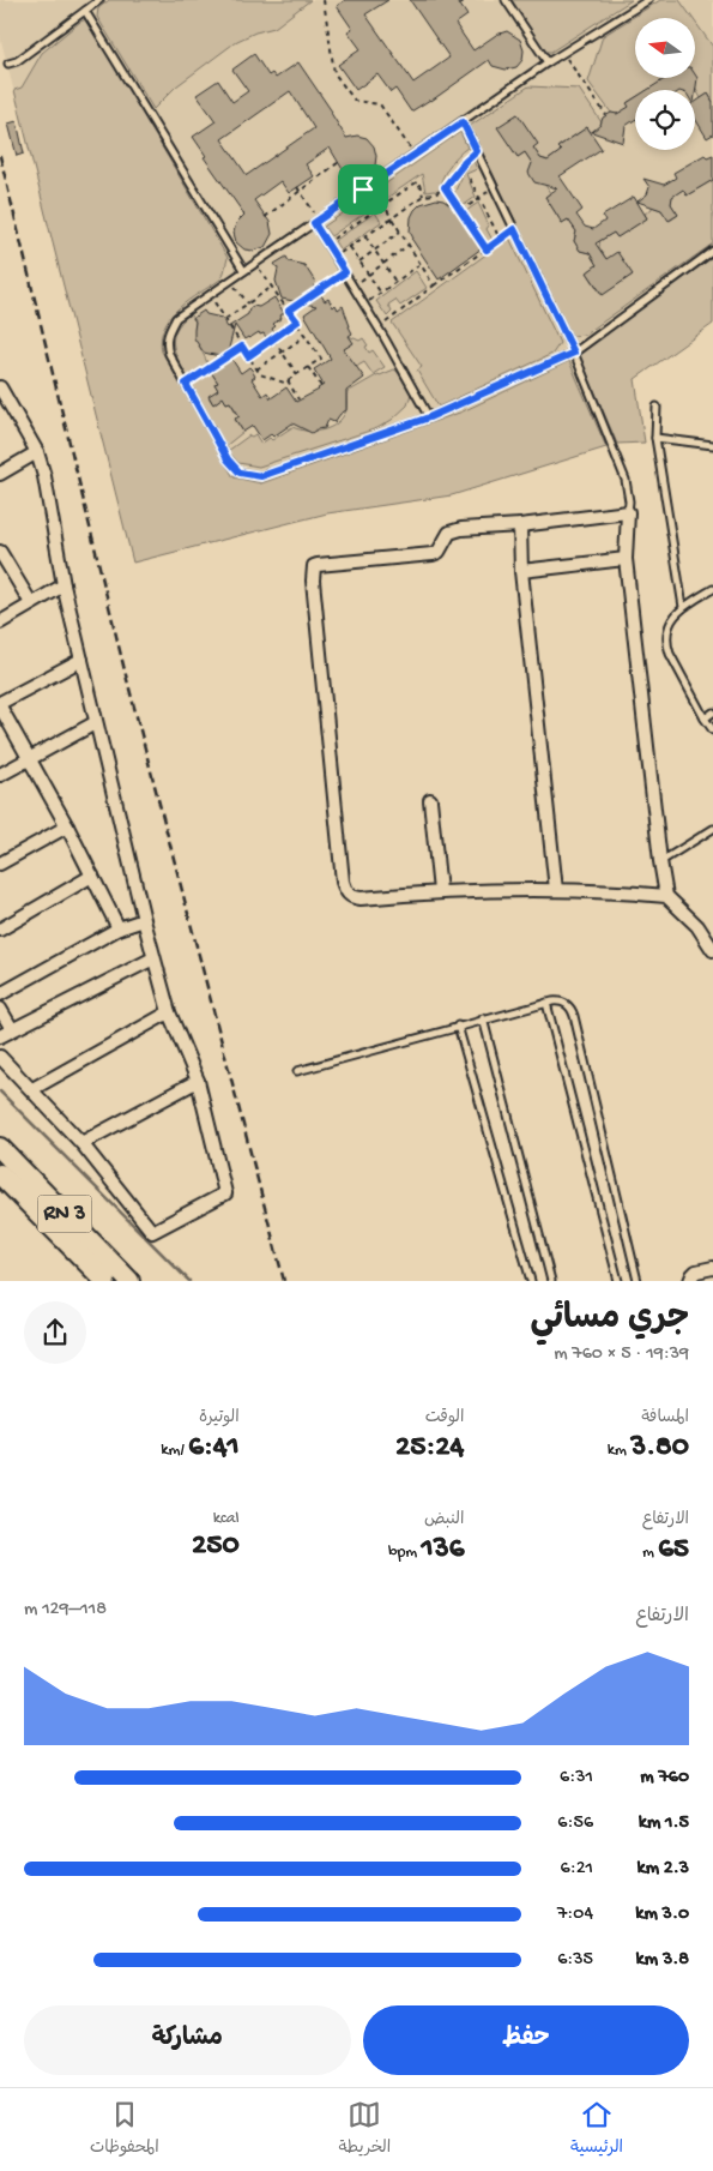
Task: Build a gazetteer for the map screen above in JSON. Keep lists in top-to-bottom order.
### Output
{
  "streets": {
    "highway": ["RN 3"]
  },
  "north": "left",
  "page": {
    "heading": ["جري مسائي", "19:39 · 5 × 760 m"],
    "stats": [
      ["المسافة", "3.80 km"],
      ["الوقت", "25:24"],
      ["الوتيرة", "6:41 /km"],
      ["الارتفاع", "65 m"],
      ["النبض", "136 bpm"],
      ["kcal", "250"]
    ],
    "chart": ["الارتفاع", "118–129 m"],
    "list": [
      {
        "name": "760 m",
        "note": "6:31"
      },
      {
        "name": "1.5 km",
        "note": "6:56"
      },
      {
        "name": "2.3 km",
        "note": "6:21"
      },
      {
        "name": "3.0 km",
        "note": "7:04"
      },
      {
        "name": "3.8 km",
        "note": "6:35"
      }
    ],
    "buttons": ["حفظ", "مشاركة"],
    "tabs": ["الرئيسية", "الخريطة", "المحفوظات"]
  }
}
